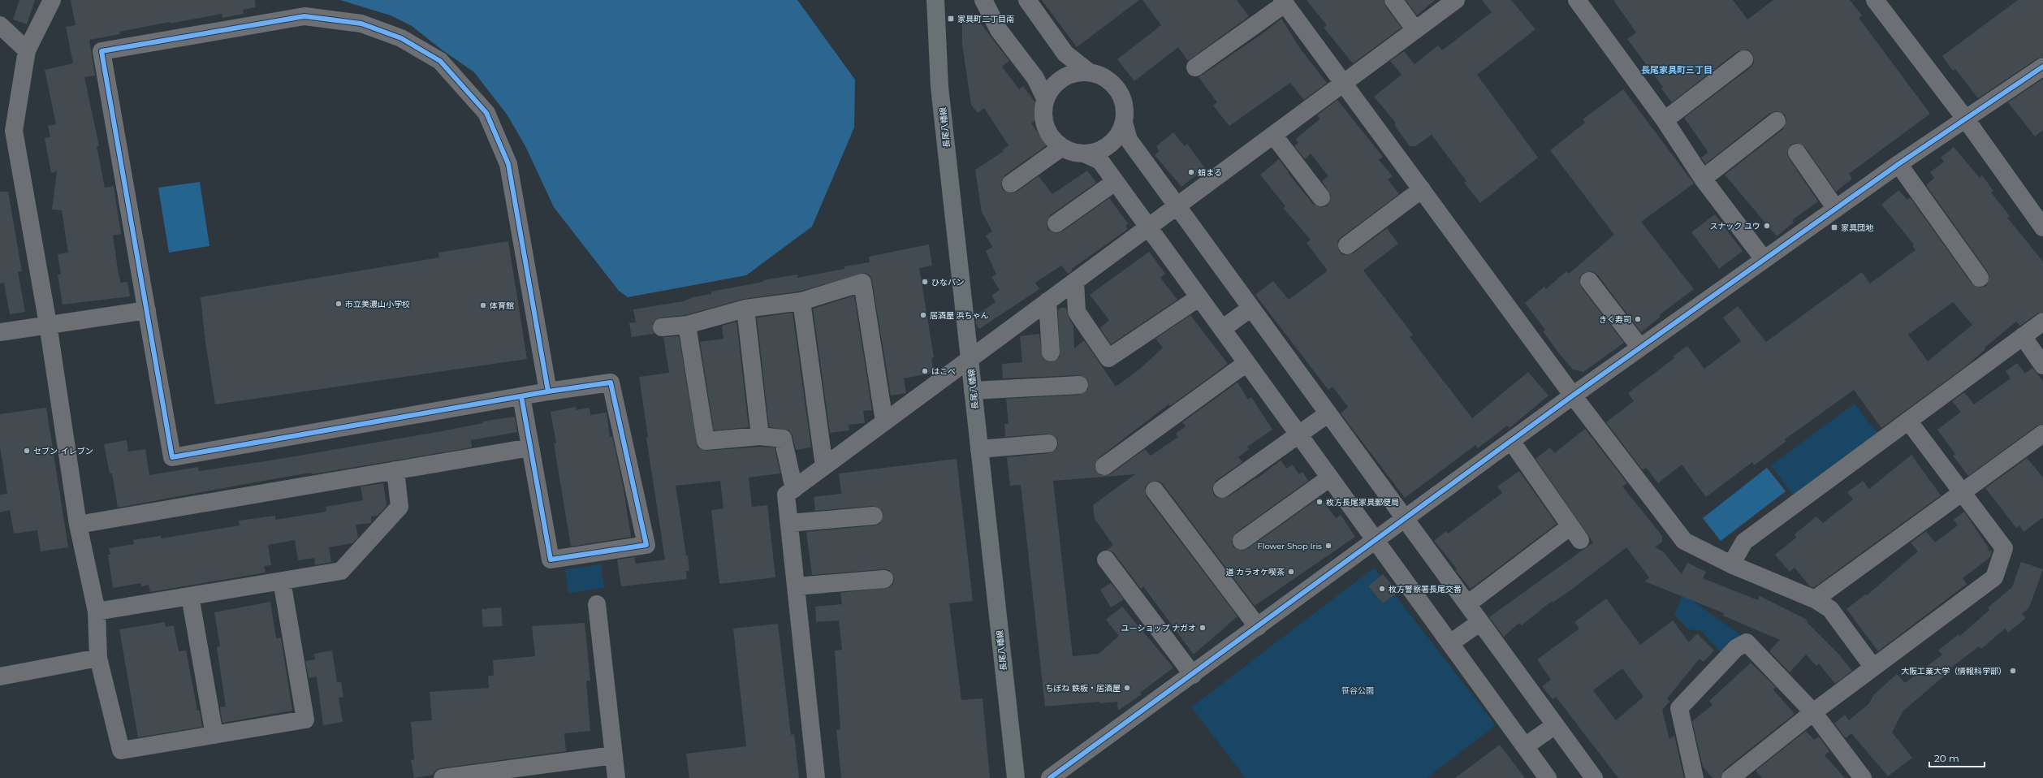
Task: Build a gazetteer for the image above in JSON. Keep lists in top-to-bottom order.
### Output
{
  "streets": {
    "main road": ["長尾八幡線"]
  },
  "districts": ["長尾家具町三丁目"],
  "parks": ["笹谷公園"],
  "places": {
    "transit": ["家具町二丁目南", "家具団地"],
    "other": [
      "蛸まる",
      "スナック ユウ",
      "ひなパン",
      "市立美濃山小学校",
      "体育館",
      "居酒屋 浜ちゃん",
      "きく寿司",
      "はこべ",
      "セブン-イレブン",
      "枚方長尾家具郵便局",
      "Flower Shop Iris",
      "道 カラオケ喫茶",
      "枚方警察署長尾交番",
      "ユーショップ ナガオ",
      "大阪工業大学（情報科学部）",
      "ちぼね 鉄板・居酒屋"
    ]
  },
  "scale_bar": "20 m"
}
